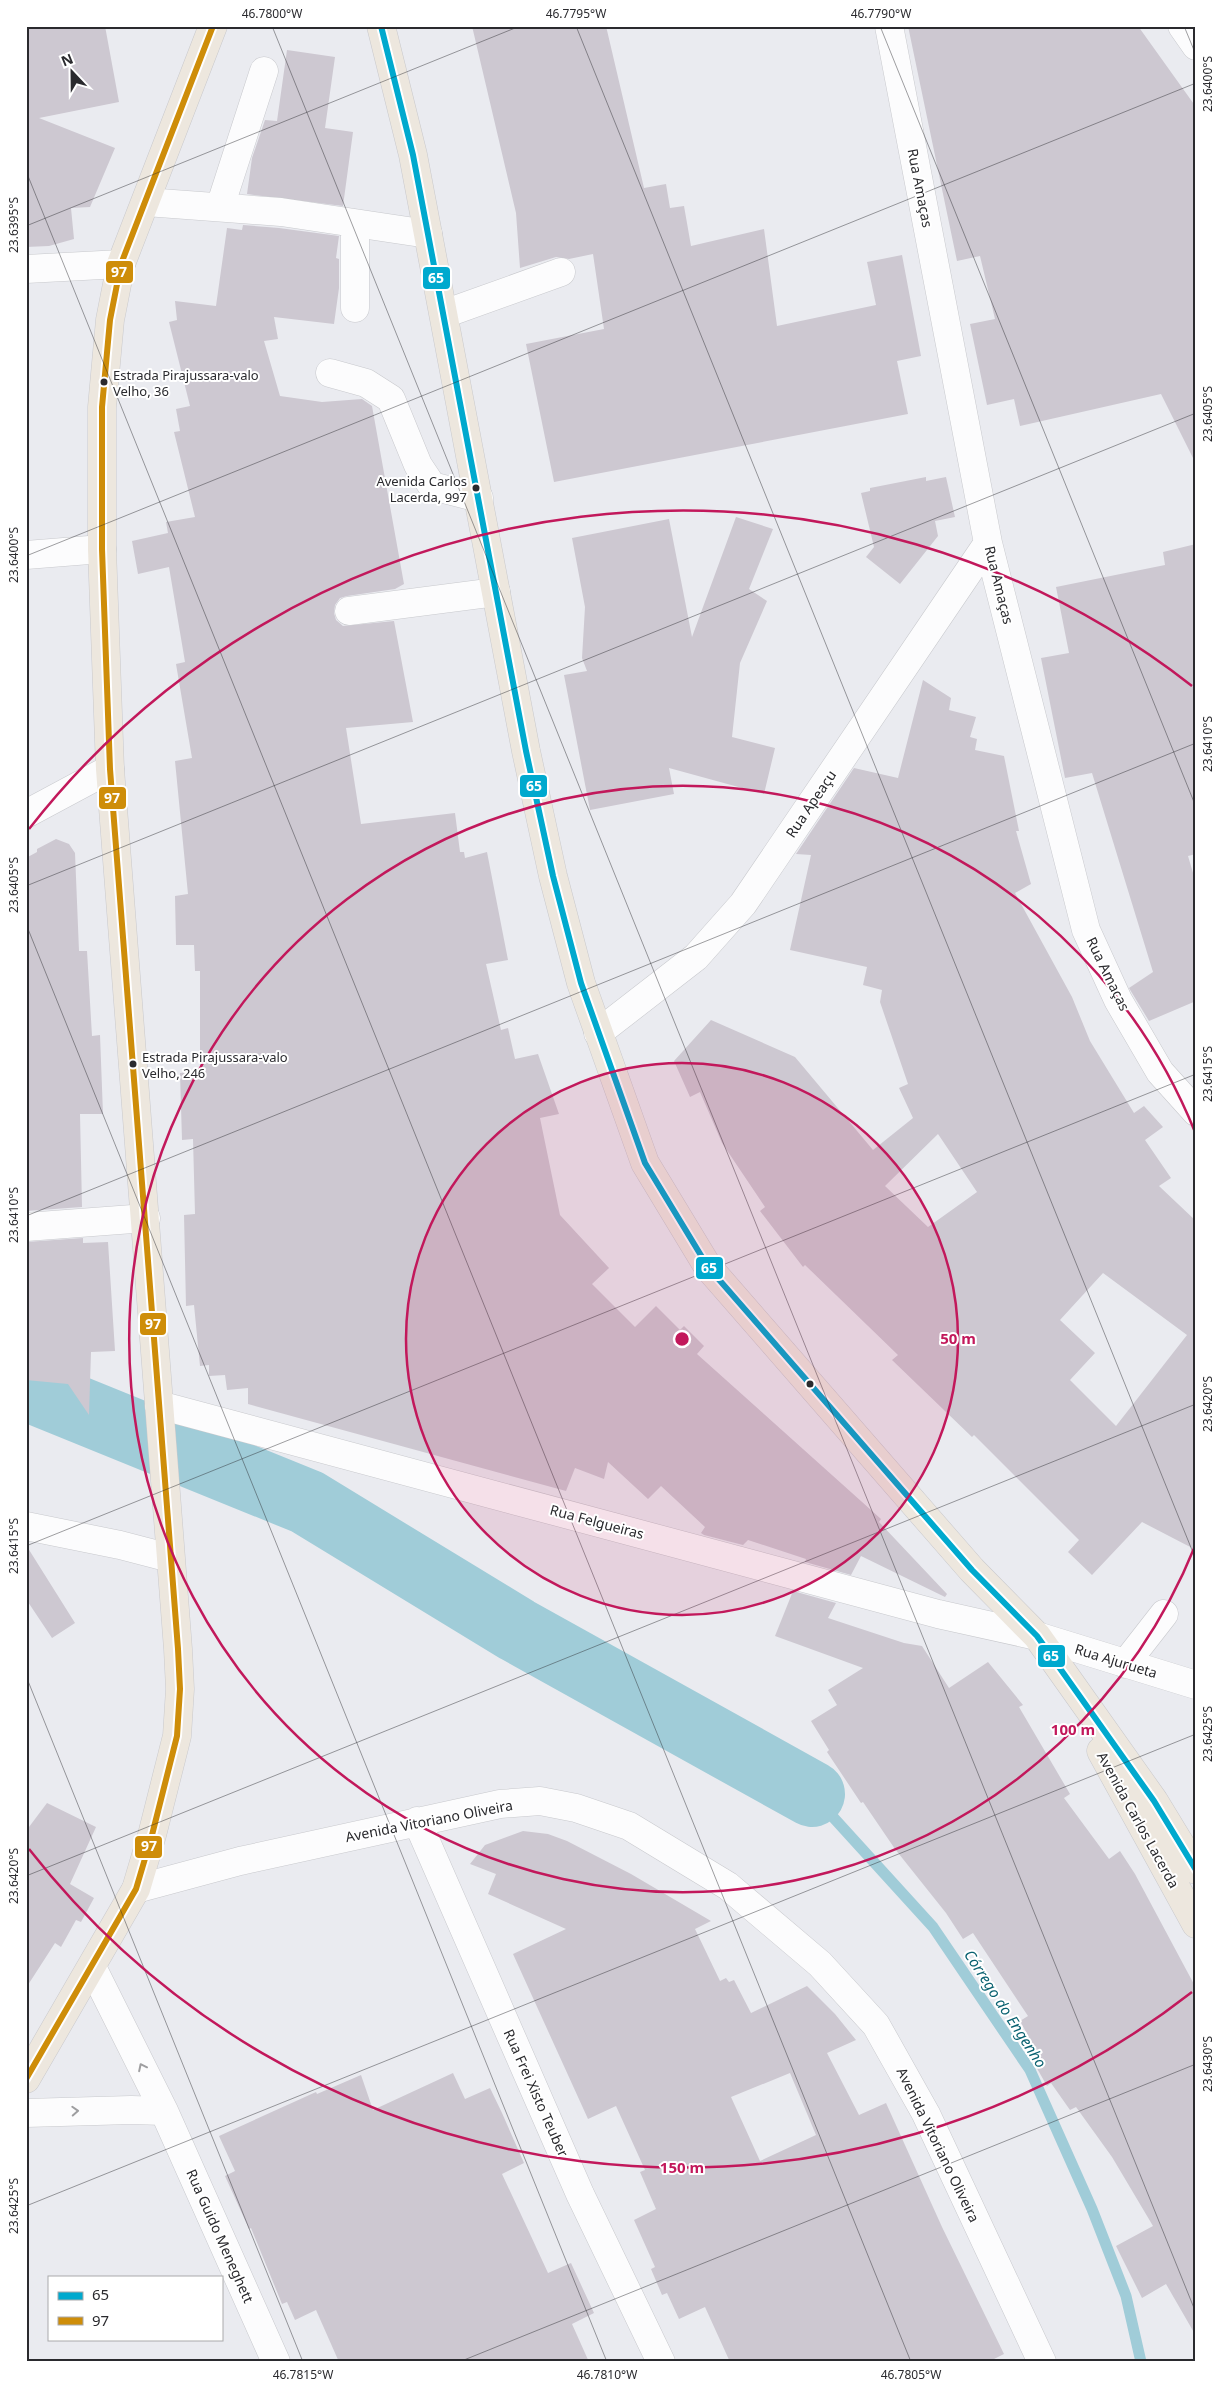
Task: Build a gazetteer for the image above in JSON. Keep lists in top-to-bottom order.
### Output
{
  "streets": {
    "main road": ["Avenida Carlos Lacerda"],
    "street": [
      "Rua Amaças",
      "Rua Apeaçu",
      "Rua Felgueiras",
      "Rua Ajurueta",
      "Avenida Vitoriano Oliveira",
      "Rua Frei Xisto Teuber",
      "Rua Guido Meneghett"
    ]
  },
  "crossings": [
    ["Rua Amaças", "Rua Apeaçu"],
    ["Rua Apeaçu", "Avenida Carlos Lacerda"],
    ["Rua Felgueiras", "Rua Ajurueta"],
    ["Rua Felgueiras", "Avenida Carlos Lacerda"],
    ["Rua Ajurueta", "Avenida Carlos Lacerda"],
    ["Avenida Vitoriano Oliveira", "Rua Frei Xisto Teuber"]
  ],
  "one_way": ["Rua Guido Meneghett"],
  "water": ["Córrego do Engenho"],
  "places": ["Estrada Pirajussara-valo Velho, 36", "Avenida Carlos Lacerda, 997", "Estrada Pirajussara-valo Velho, 246"],
  "lines": ["transit line 65", "transit line 97"],
  "legend": ["65", "97"],
  "north": "top",
  "coordinates": [
    "46.7800°W",
    "46.7795°W",
    "46.7790°W",
    "23.6400°S",
    "23.6395°S",
    "23.6405°S",
    "23.6410°S",
    "23.6415°S",
    "23.6420°S",
    "23.6425°S",
    "23.6430°S",
    "46.7815°W",
    "46.7810°W",
    "46.7805°W"
  ],
  "rings": ["50 m", "100 m", "150 m"]
}
